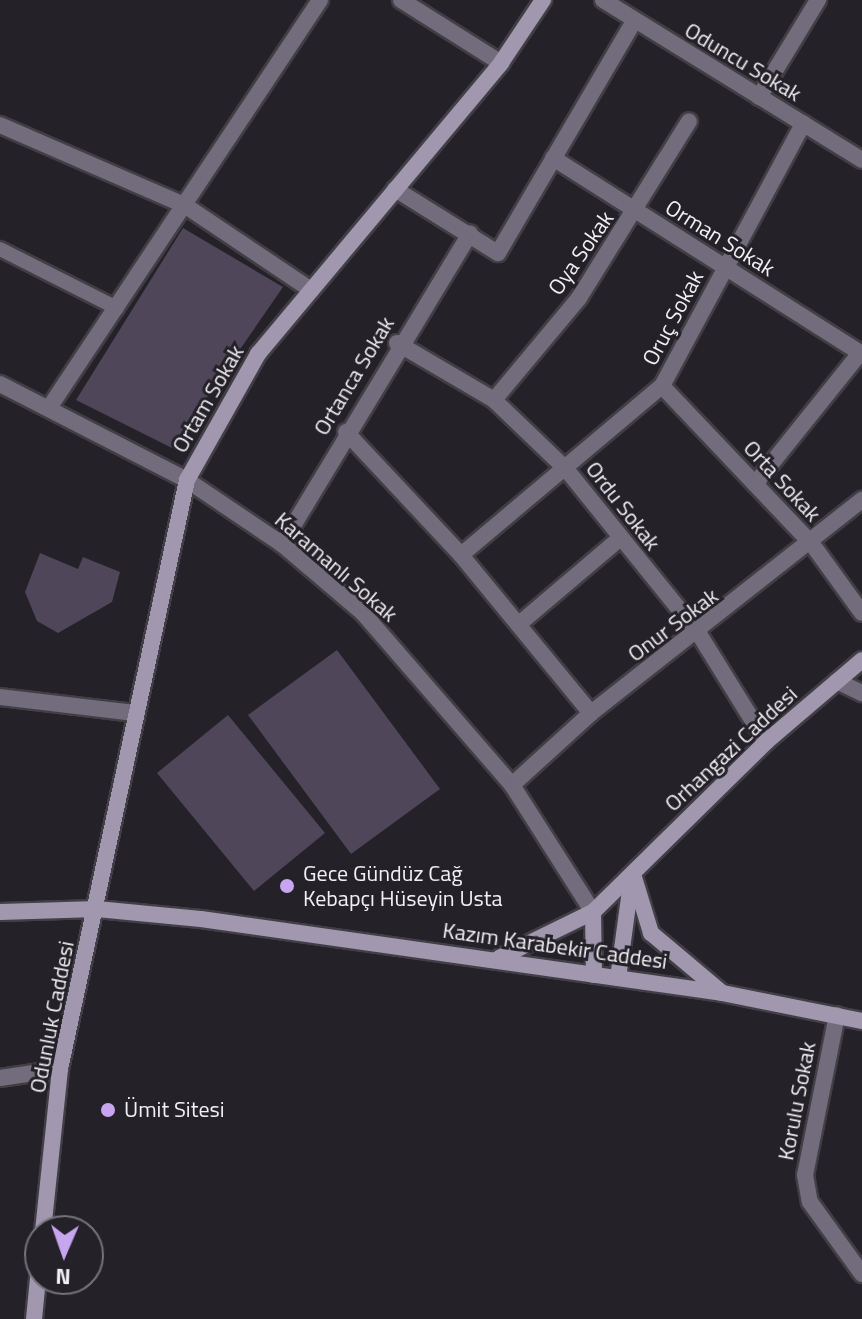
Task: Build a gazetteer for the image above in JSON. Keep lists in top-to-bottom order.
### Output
{
  "streets": {
    "street": [
      "Oduncu Sokak",
      "Orman Sokak",
      "Oya Sokak",
      "Oruç Sokak",
      "Ortanca Sokak",
      "Ortam Sokak",
      "Orta Sokak",
      "Ordu Sokak",
      "Karamanlı Sokak",
      "Onur Sokak",
      "Orhangazi Caddesi",
      "Kazım Karabekir Caddesi",
      "Odunluk Caddesi",
      "Korulu Sokak"
    ]
  },
  "crossings": [
    ["Oduncu Sokak", "Oruç Sokak"],
    ["Orman Sokak", "Oya Sokak"],
    ["Orman Sokak", "Oruç Sokak"],
    ["Oya Sokak", "Ordu Sokak"],
    ["Oruç Sokak", "Orta Sokak"],
    ["Oruç Sokak", "Ordu Sokak"],
    ["Ortanca Sokak", "Ordu Sokak"],
    ["Ortanca Sokak", "Karamanlı Sokak"],
    ["Ortam Sokak", "Karamanlı Sokak"],
    ["Ortam Sokak", "Kazım Karabekir Caddesi"],
    ["Ortam Sokak", "Odunluk Caddesi"],
    ["Orta Sokak", "Onur Sokak"],
    ["Ordu Sokak", "Onur Sokak"],
    ["Ordu Sokak", "Orhangazi Caddesi"],
    ["Karamanlı Sokak", "Onur Sokak"],
    ["Karamanlı Sokak", "Orhangazi Caddesi"],
    ["Orhangazi Caddesi", "Kazım Karabekir Caddesi"],
    ["Kazım Karabekir Caddesi", "Odunluk Caddesi"],
    ["Kazım Karabekir Caddesi", "Korulu Sokak"]
  ],
  "places": ["Gece Gündüz Cağ Kebapçı Hüseyin Usta", "Ümit Sitesi"],
  "north": "bottom"
}
